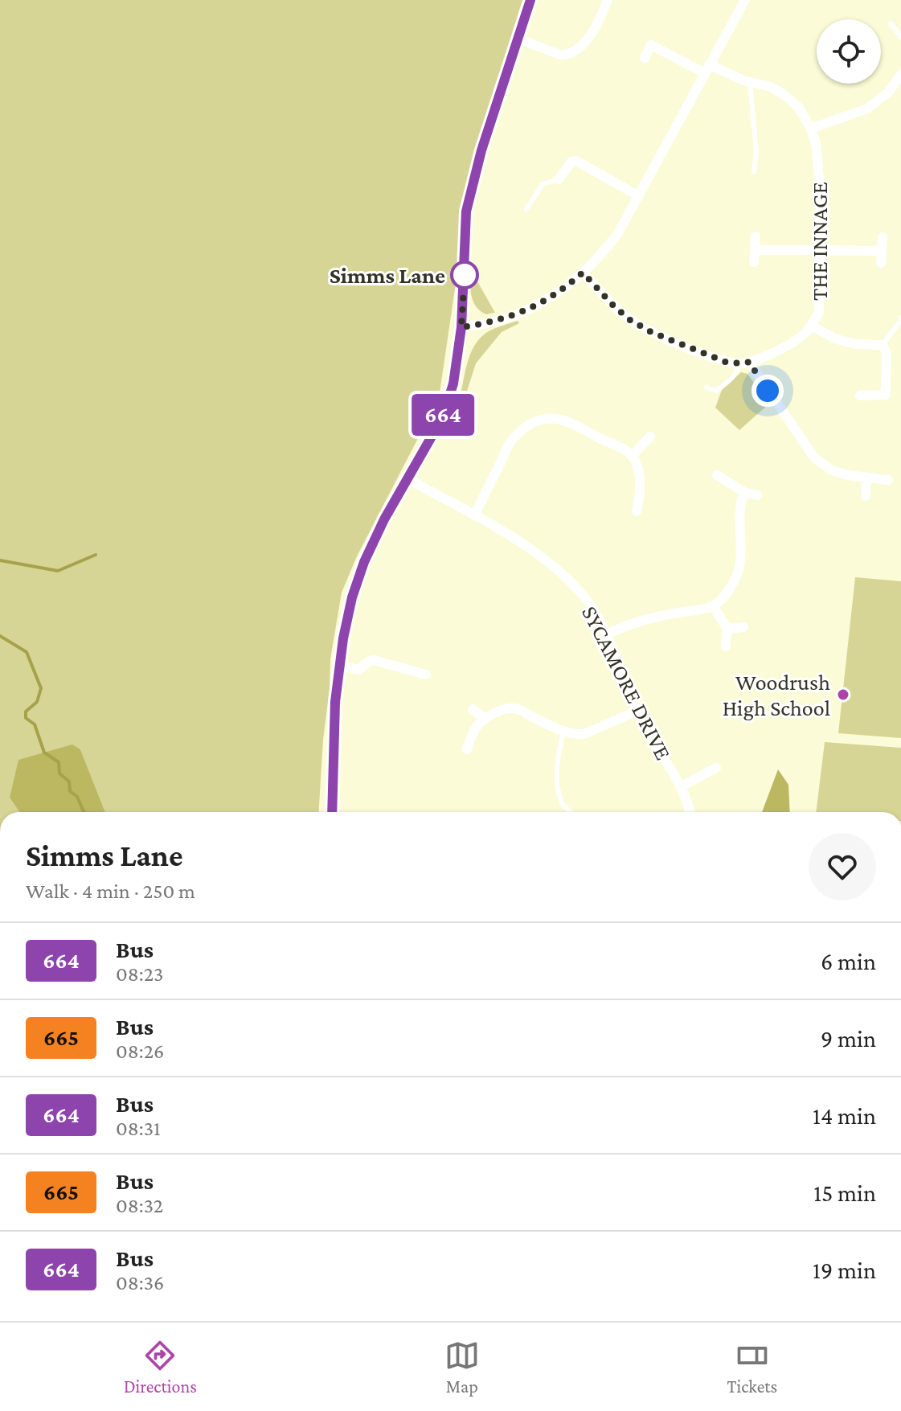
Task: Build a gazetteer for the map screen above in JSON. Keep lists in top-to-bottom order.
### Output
{
  "streets": {
    "street": ["THE INNAGE", "SYCAMORE DRIVE"]
  },
  "places": ["Simms Lane", "Woodrush High School"],
  "lines": ["bus line 664"],
  "page": {
    "on_map": "664",
    "heading": ["Simms Lane", "Walk · 4 min · 250 m"],
    "list": [
      {
        "mark": "664",
        "name": "Bus",
        "note": "08:23",
        "value": "6 min"
      },
      {
        "mark": "665",
        "name": "Bus",
        "note": "08:26",
        "value": "9 min"
      },
      {
        "mark": "664",
        "name": "Bus",
        "note": "08:31",
        "value": "14 min"
      },
      {
        "mark": "665",
        "name": "Bus",
        "note": "08:32",
        "value": "15 min"
      },
      {
        "mark": "664",
        "name": "Bus",
        "note": "08:36",
        "value": "19 min"
      }
    ],
    "tabs": ["Directions", "Map", "Tickets"]
  }
}
